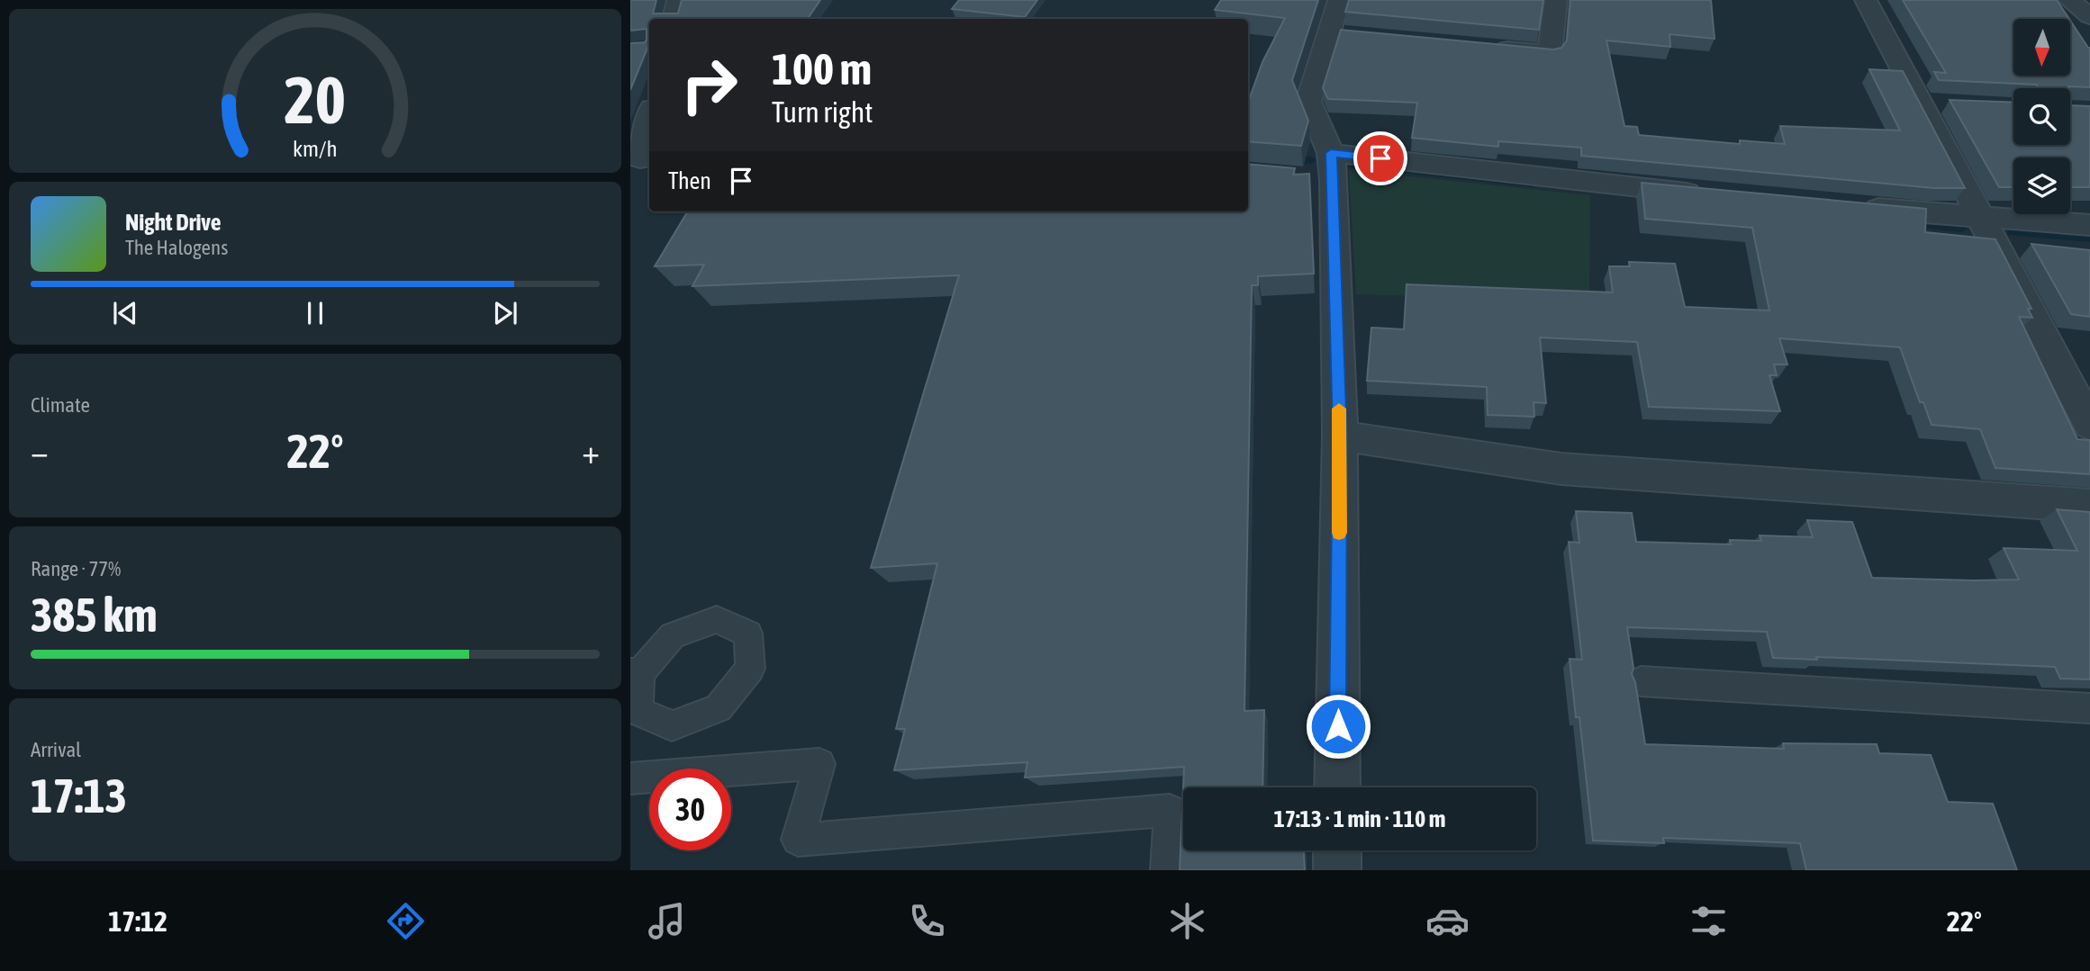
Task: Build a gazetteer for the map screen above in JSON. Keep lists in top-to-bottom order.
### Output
{
  "north": "bottom",
  "page": {
    "turn": ["100 m", "Turn right"],
    "then": "Then",
    "song": ["Night Drive", "The Halogens"],
    "tile": [
      "Climate",
      ["Range · 77%", "385 km"],
      ["Arrival", "17:13"]
    ],
    "heat": ["−", "22°", "+"],
    "limit": "30",
    "trip": "17:13 · 1 min · 110 m",
    "tabs": ["17:12", "22°"],
    "gauge": ["20", "km/h"]
  }
}
